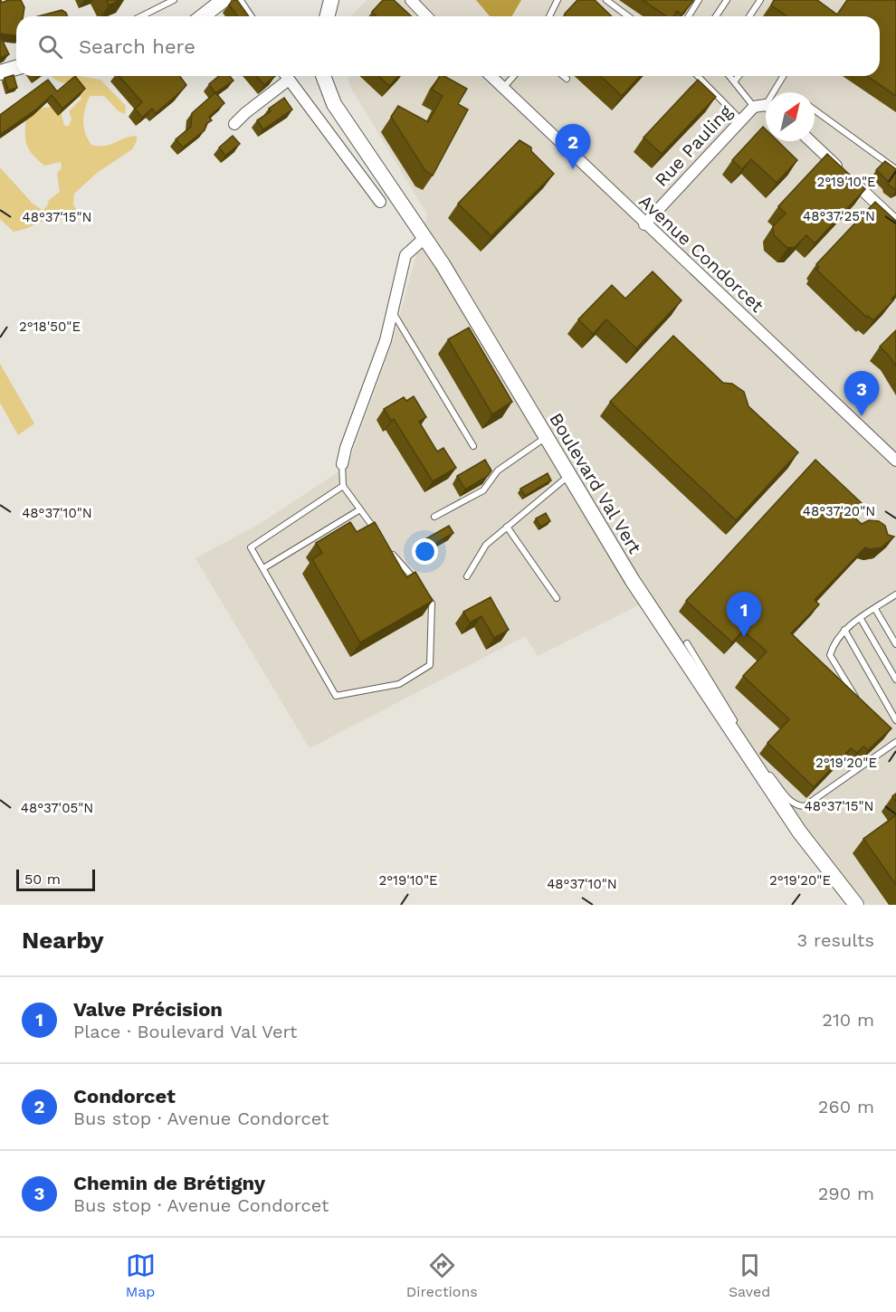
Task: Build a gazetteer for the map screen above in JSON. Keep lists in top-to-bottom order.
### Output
{
  "streets": {
    "street": ["Rue Pauling", "Avenue Condorcet", "Boulevard Val Vert"]
  },
  "crossings": [
    ["Rue Pauling", "Avenue Condorcet"]
  ],
  "scale_bar": "50 m",
  "north": "top right",
  "page": {
    "search": "Search here",
    "pins": ["2", "3", "1"],
    "scale": "50 m",
    "heading": ["Nearby", "3 results"],
    "list": [
      {
        "mark": "1",
        "name": "Valve Précision",
        "note": "Place · Boulevard Val Vert",
        "value": "210 m"
      },
      {
        "mark": "2",
        "name": "Condorcet",
        "note": "Bus stop · Avenue Condorcet",
        "value": "260 m"
      },
      {
        "mark": "3",
        "name": "Chemin de Brétigny",
        "note": "Bus stop · Avenue Condorcet",
        "value": "290 m"
      }
    ],
    "nav": ["Map", "Directions", "Saved"]
  },
  "coordinates": [
    "2°19'10\"E",
    "48°37'25\"N",
    "48°37'15\"N",
    "2°18'50\"E",
    "48°37'20\"N",
    "48°37'10\"N",
    "2°19'20\"E",
    "48°37'05\"N"
  ]
}
